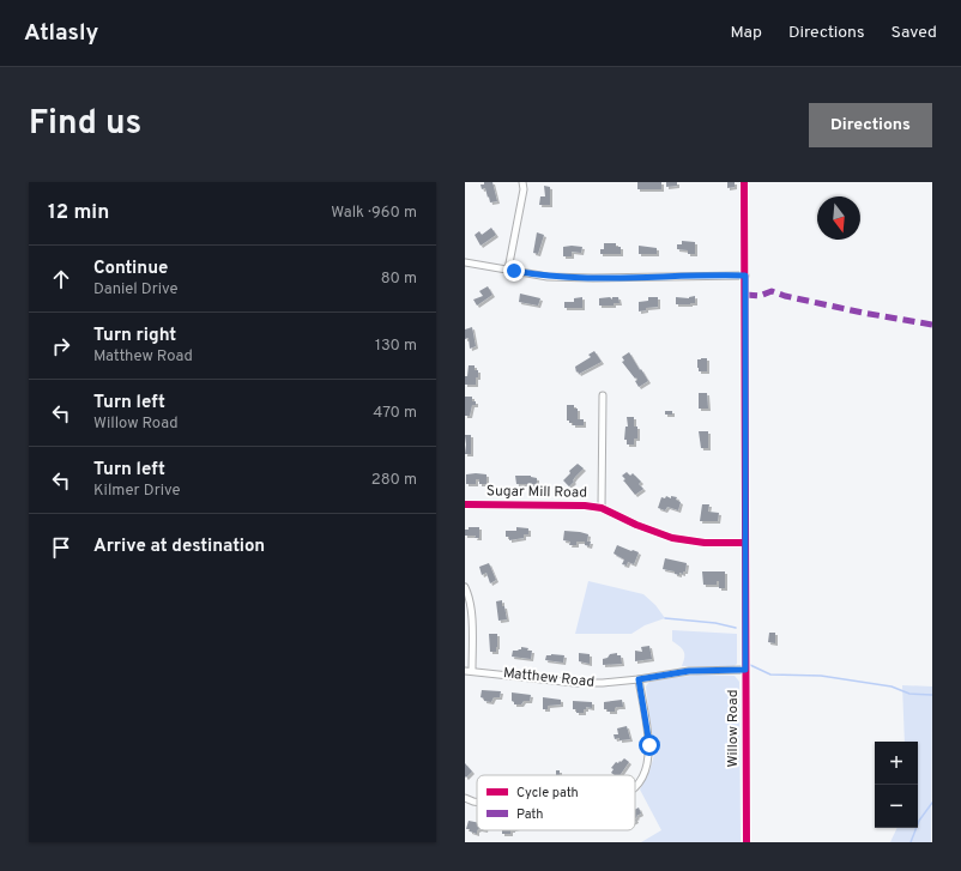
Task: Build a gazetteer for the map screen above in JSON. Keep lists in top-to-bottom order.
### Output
{
  "streets": {
    "street": ["Sugar Mill Road", "Matthew Road", "Willow Road"]
  },
  "crossings": [
    ["Sugar Mill Road", "Willow Road"],
    ["Matthew Road", "Willow Road"]
  ],
  "legend": ["Cycle path", "Path"],
  "north": "bottom",
  "page": {
    "header": "Atlasly",
    "nav": ["Map", "Directions", "Saved"],
    "title": "Find us",
    "buttons": "Directions",
    "heading": ["12 min", "Walk · 960 m"],
    "list": [
      ["Continue", "Daniel Drive", "80 m"],
      ["Turn right", "Matthew Road", "130 m"],
      ["Turn left", "Willow Road", "470 m"],
      ["Turn left", "Kilmer Drive", "280 m"],
      "Arrive at destination"
    ],
    "map_buttons": ["+", "−"]
  }
}
